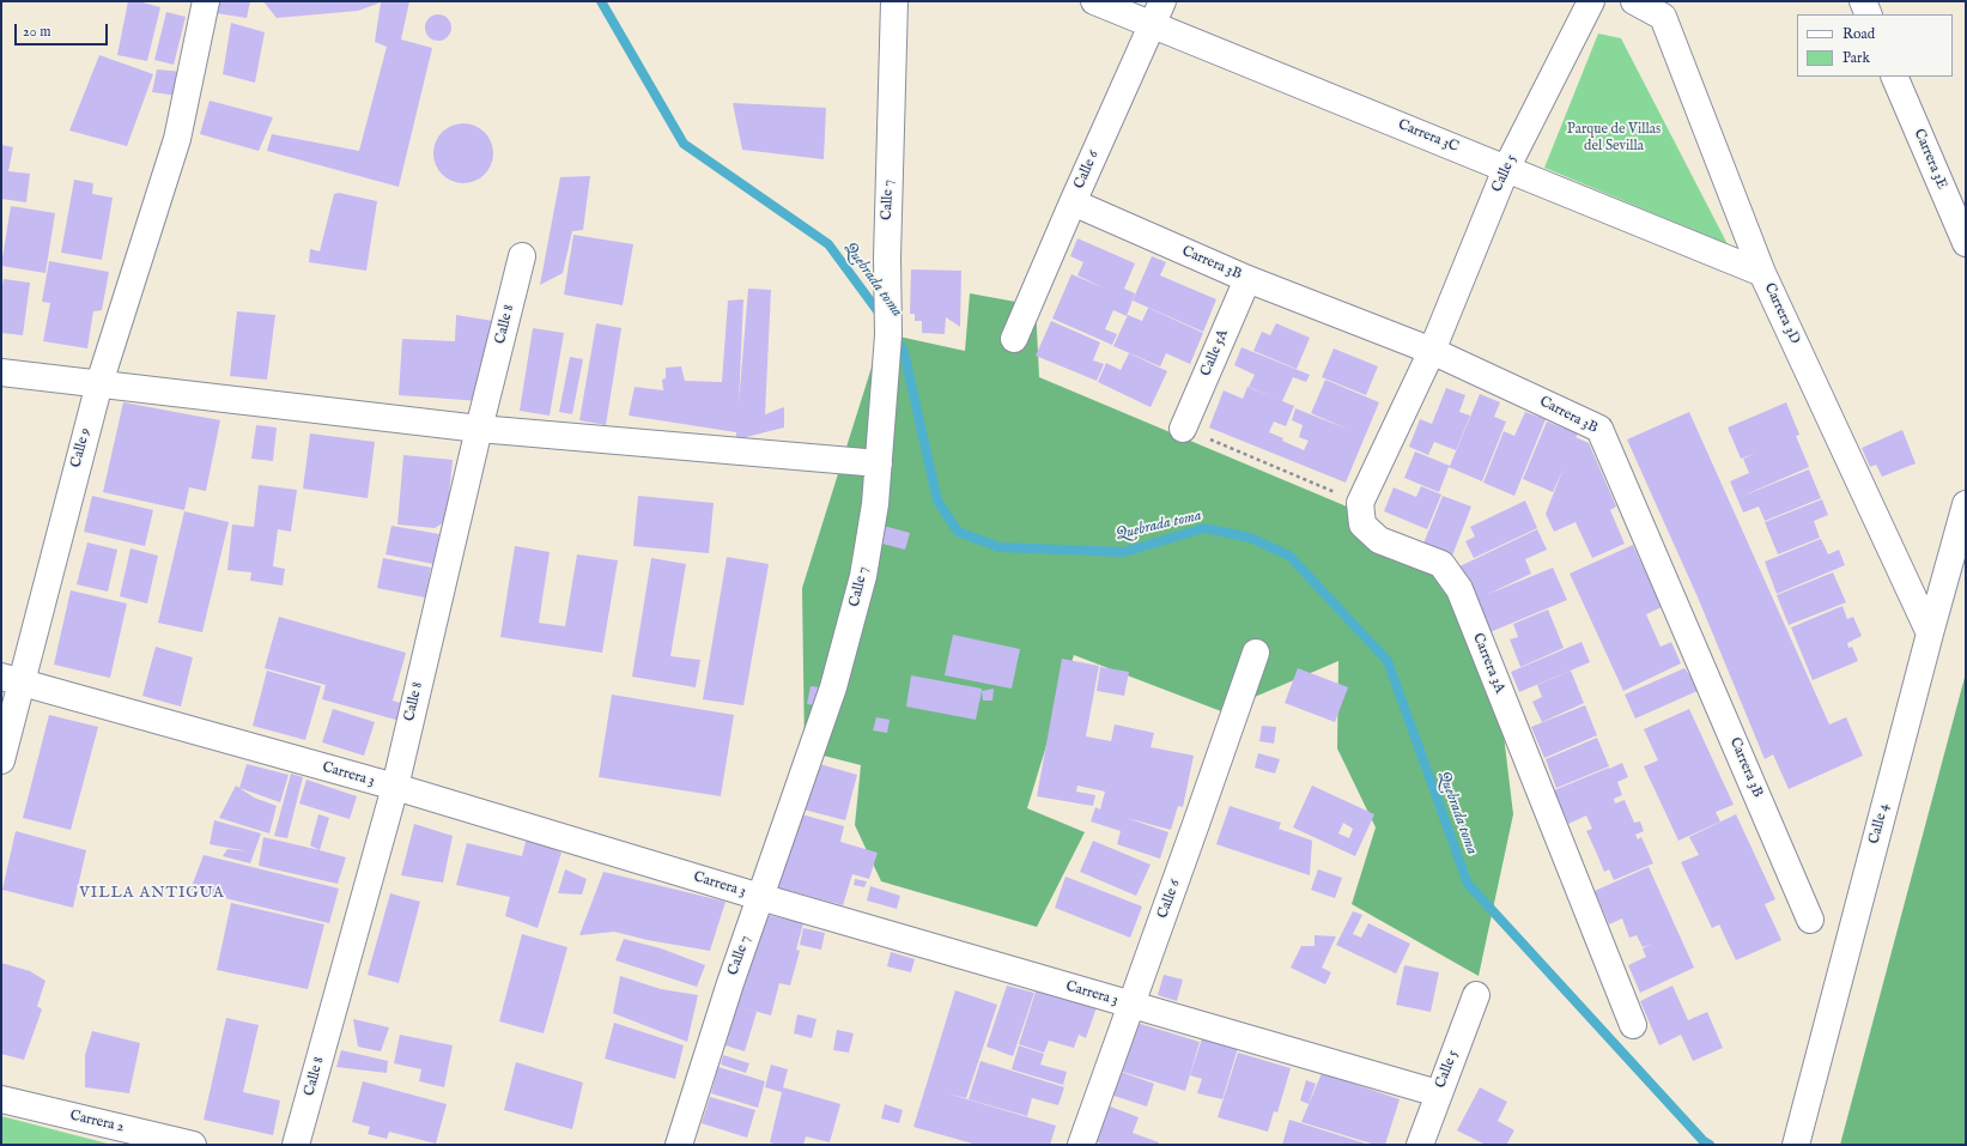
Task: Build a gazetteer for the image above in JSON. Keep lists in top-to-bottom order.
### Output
{
  "streets": {
    "street": [
      "Carrera 3C",
      "Carrera 3E",
      "Calle 6",
      "Calle 5",
      "Calle 7",
      "Carrera 3B",
      "Carrera 3D",
      "Calle 8",
      "Calle 5A",
      "Calle 9",
      "Carrera 3A",
      "Carrera 3",
      "Calle 4",
      "Carrera 2"
    ]
  },
  "crossings": [
    ["Carrera 3C", "Calle 6"],
    ["Carrera 3C", "Calle 5"],
    ["Carrera 3C", "Carrera 3D"],
    ["Calle 6", "Carrera 3B"],
    ["Calle 6", "Carrera 3"],
    ["Calle 5", "Carrera 3B"],
    ["Calle 5", "Carrera 3"],
    ["Calle 7", "Carrera 3"],
    ["Carrera 3B", "Calle 5A"],
    ["Carrera 3D", "Calle 4"],
    ["Calle 8", "Carrera 3"],
    ["Calle 9", "Carrera 3"]
  ],
  "districts": ["VILLA ANTIGUA"],
  "water": ["Quebrada toma"],
  "parks": ["Parque de Villas del Sevilla"],
  "legend": ["Road", "Park"],
  "scale_bar": "20 m"
}
